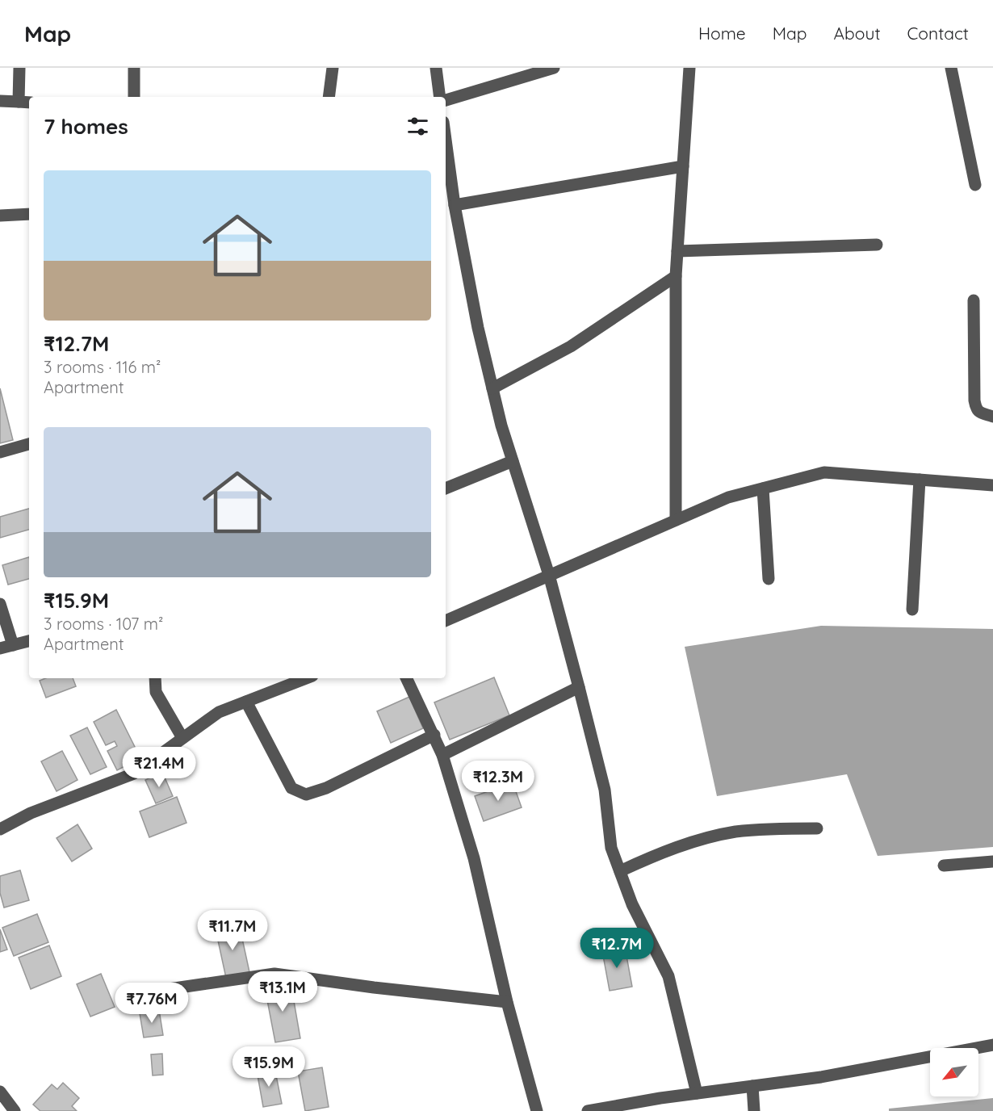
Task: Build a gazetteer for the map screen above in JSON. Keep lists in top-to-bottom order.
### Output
{
  "north": "bottom left",
  "page": {
    "header": "Map",
    "nav": [
      "Home",
      "Map",
      "About",
      "Contact"
    ],
    "heading": "7 homes",
    "list": [
      {
        "name": "₹12.7M",
        "note": "3 rooms · 116 m² · Apartment"
      },
      {
        "name": "₹15.9M",
        "note": "3 rooms · 107 m² · Apartment"
      }
    ],
    "price": [
      "₹21.4M",
      "₹12.3M",
      "₹11.7M",
      "₹12.7M",
      "₹13.1M",
      "₹7.76M",
      "₹15.9M"
    ]
  }
}
